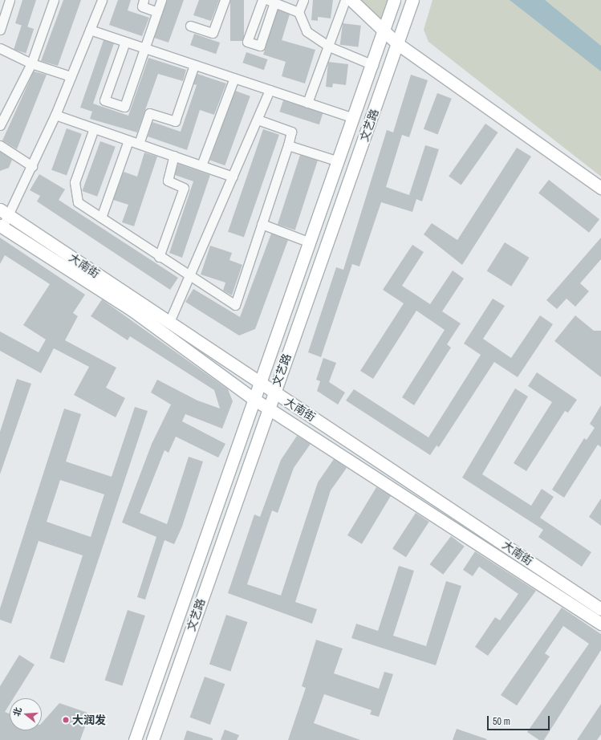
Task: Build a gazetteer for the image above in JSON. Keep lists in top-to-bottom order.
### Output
{
  "streets": {
    "street": ["文艺路", "大南街"]
  },
  "crossings": [
    ["文艺路", "大南街"]
  ],
  "places": ["大润发"],
  "scale_bar": "50 m",
  "north": "left"
}
